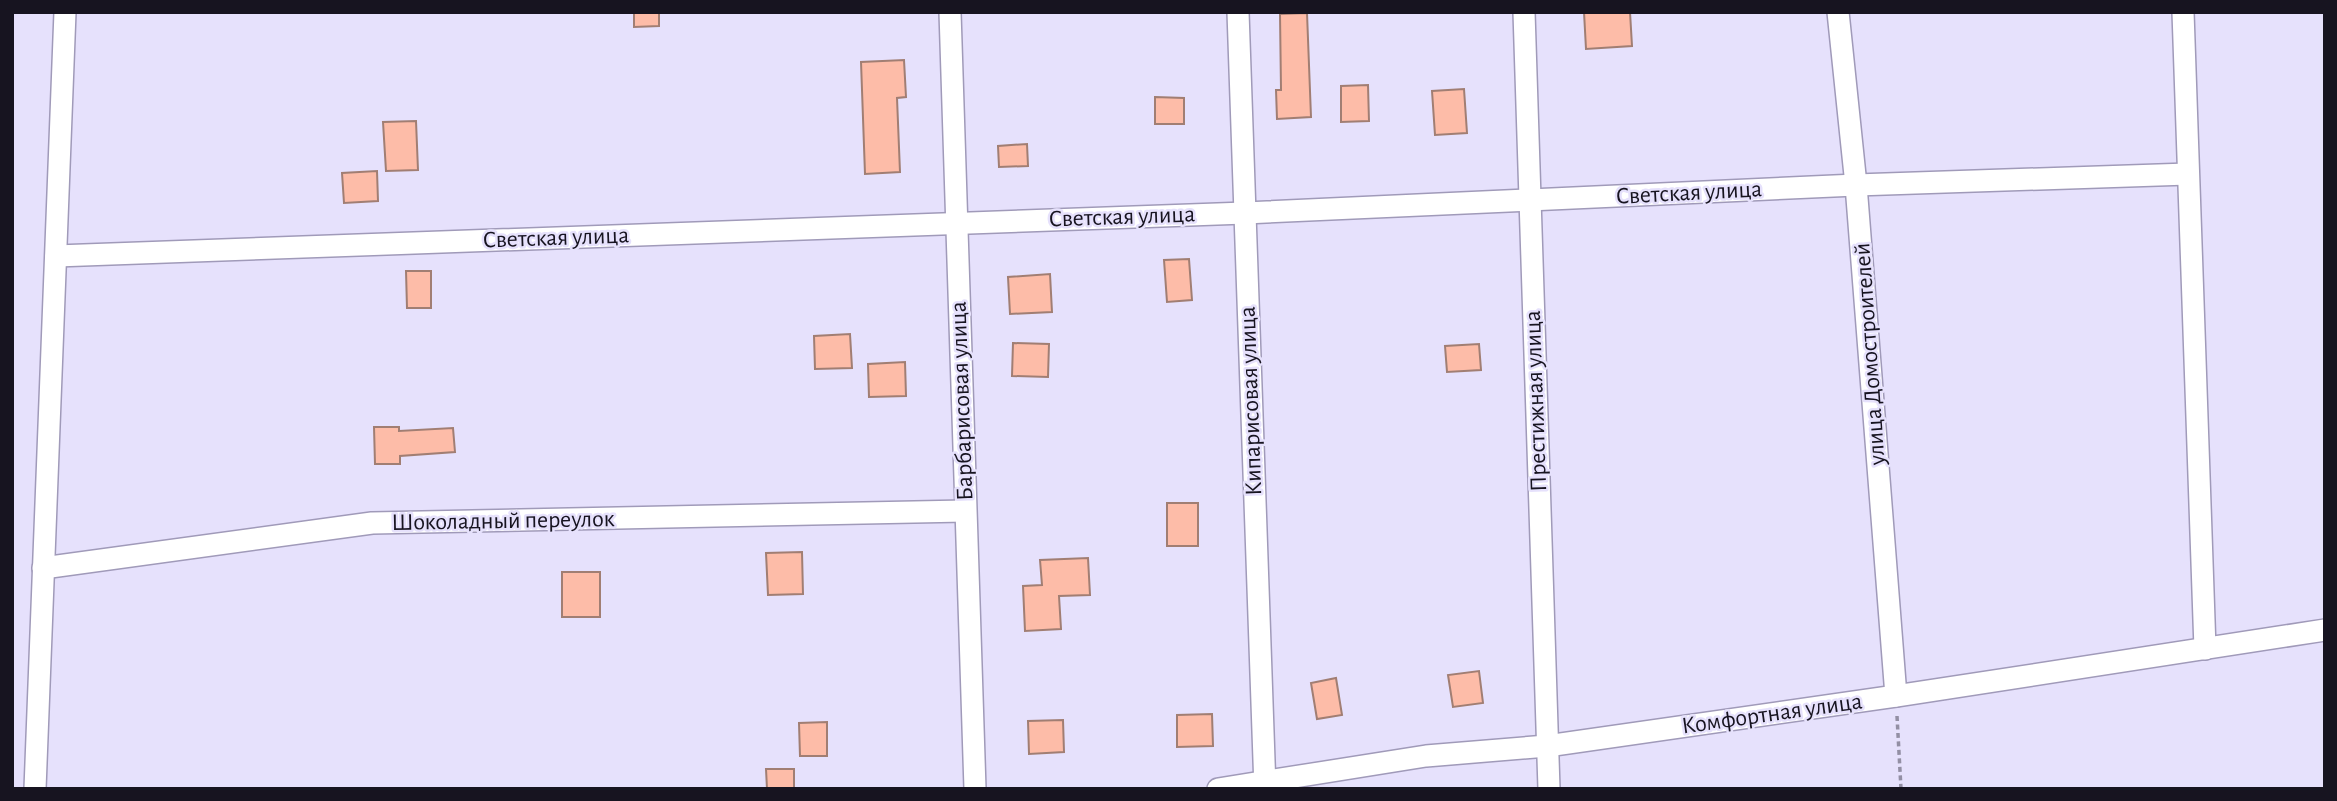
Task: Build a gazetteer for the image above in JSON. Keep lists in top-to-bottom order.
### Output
{
  "streets": {
    "street": [
      "Светская улица",
      "улица Домостроителей",
      "Барбарисовая улица",
      "Кипарисовая улица",
      "Престижная улица",
      "Шоколадный переулок",
      "Комфортная улица"
    ]
  },
  "crossings": [
    ["Светская улица", "улица Домостроителей"],
    ["Светская улица", "Барбарисовая улица"],
    ["Светская улица", "Кипарисовая улица"],
    ["Светская улица", "Престижная улица"],
    ["улица Домостроителей", "Комфортная улица"],
    ["Барбарисовая улица", "Шоколадный переулок"],
    ["Кипарисовая улица", "Комфортная улица"],
    ["Престижная улица", "Комфортная улица"]
  ]
}
